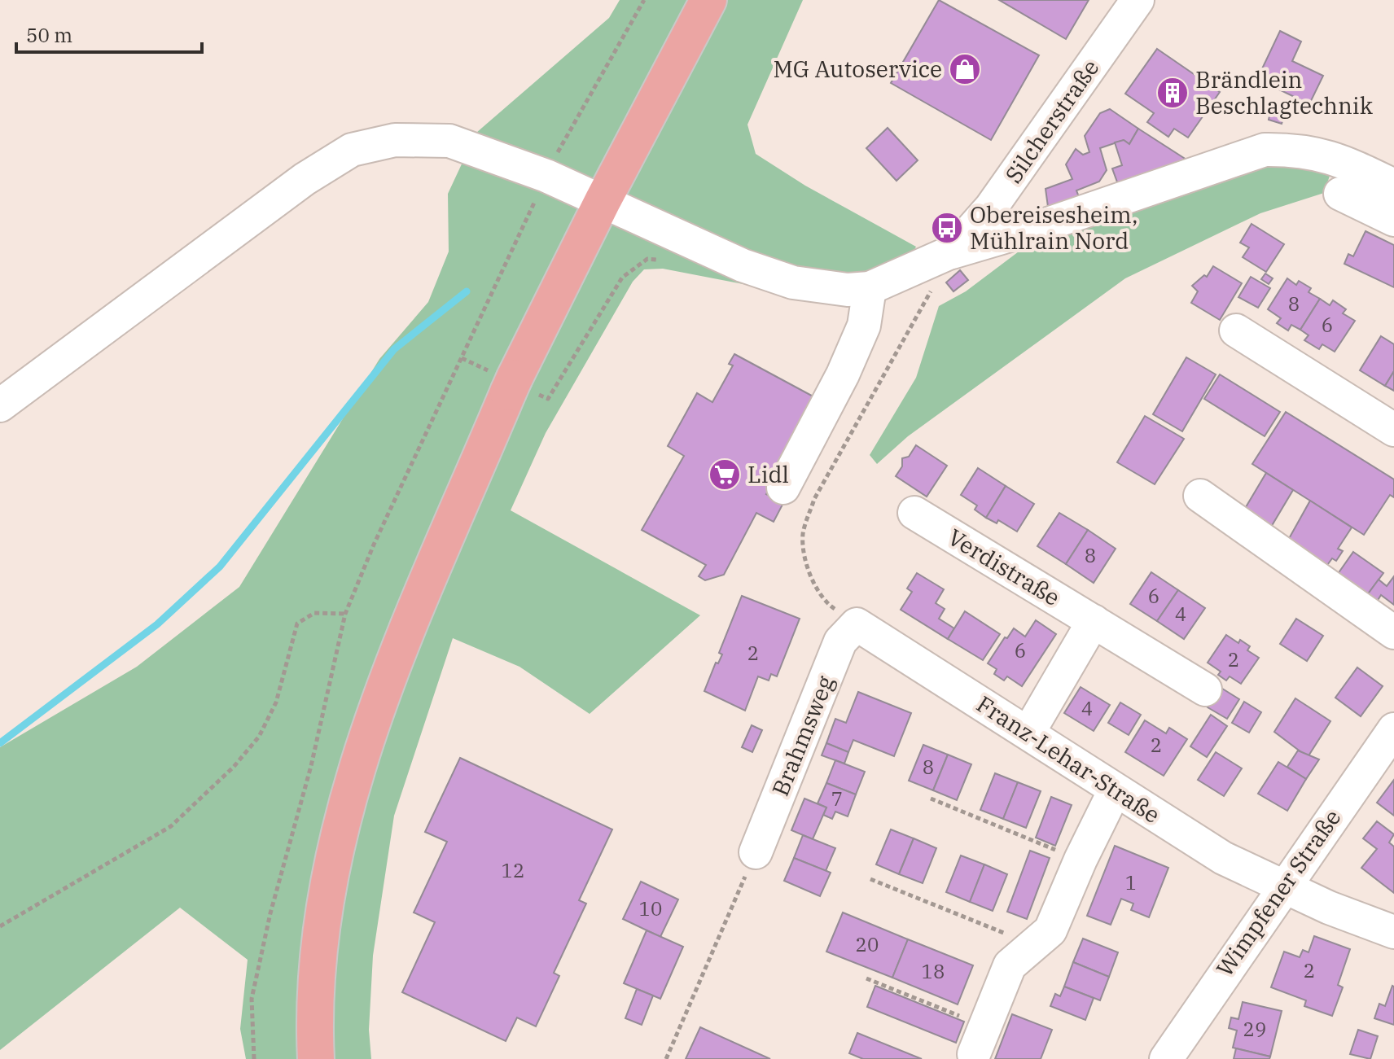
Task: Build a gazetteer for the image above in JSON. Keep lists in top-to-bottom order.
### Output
{
  "streets": {
    "street": [
      "Silcherstraße",
      "Verdistraße",
      "Brahmsweg",
      "Franz-Lehar-Straße",
      "Wimpfener Straße"
    ]
  },
  "crossings": [
    ["Brahmsweg", "Franz-Lehar-Straße"],
    ["Franz-Lehar-Straße", "Wimpfener Straße"]
  ],
  "places": {
    "shop": ["MG Autoservice"],
    "building": ["Brändlein Beschlagtechnik"],
    "bus stop": ["Obereisesheim, Mühlrain Nord"],
    "supermarket": ["Lidl"]
  },
  "house_numbers": [
    "8",
    "6",
    "8",
    "6",
    "4",
    "6",
    "2",
    "2",
    "4",
    "2",
    "8",
    "7",
    "12",
    "1",
    "10",
    "20",
    "2",
    "18",
    "29"
  ],
  "scale_bar": "50 m"
}
